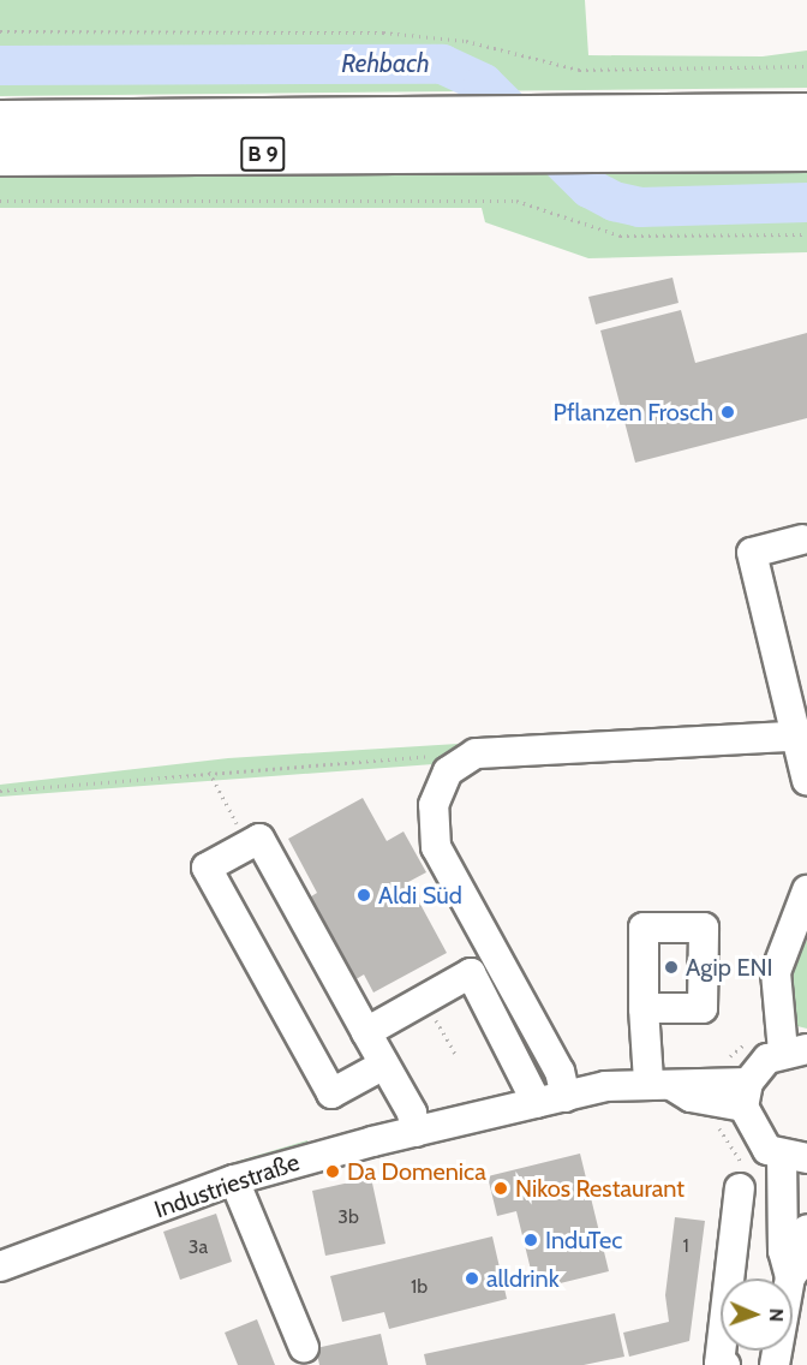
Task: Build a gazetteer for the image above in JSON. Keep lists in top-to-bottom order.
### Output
{
  "streets": {
    "highway": ["B 9"],
    "street": ["Industriestraße"]
  },
  "water": ["Rehbach"],
  "places": [
    "Pflanzen Frosch",
    "Aldi Süd",
    "Agip ENI",
    "Da Domenica",
    "Nikos Restaurant",
    "InduTec",
    "alldrink"
  ],
  "house_numbers": [
    "3b",
    "1",
    "3a",
    "1b"
  ],
  "north": "right"
}
